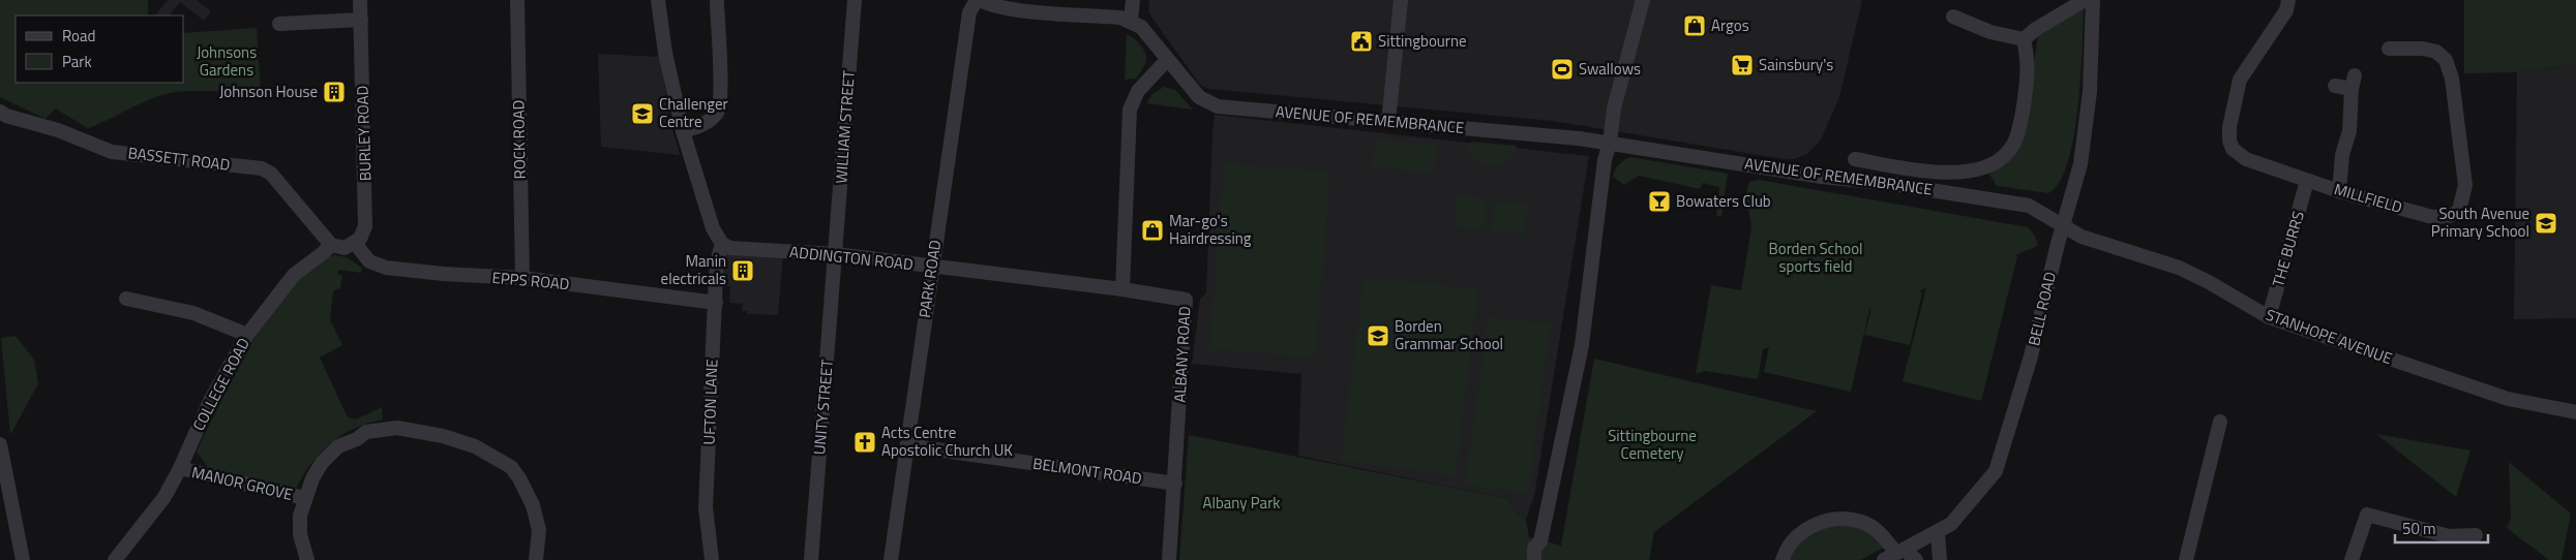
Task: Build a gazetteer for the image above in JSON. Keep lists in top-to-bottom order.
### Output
{
  "streets": {
    "street": [
      "AVENUE OF REMEMBRANCE",
      "WILLIAM STREET",
      "BURLEY ROAD",
      "ROCK ROAD",
      "BASSETT ROAD",
      "MILLFIELD",
      "THE BURRS",
      "ADDINGTON ROAD",
      "PARK ROAD",
      "EPPS ROAD",
      "BELL ROAD",
      "STANHOPE AVENUE",
      "ALBANY ROAD",
      "COLLEGE ROAD",
      "UFTON LANE",
      "UNITY STREET",
      "BELMONT ROAD",
      "MANOR GROVE"
    ]
  },
  "crossings": [
    ["AVENUE OF REMEMBRANCE", "BELL ROAD"],
    ["AVENUE OF REMEMBRANCE", "STANHOPE AVENUE"],
    ["WILLIAM STREET", "ADDINGTON ROAD"],
    ["WILLIAM STREET", "UNITY STREET"],
    ["BURLEY ROAD", "EPPS ROAD"],
    ["ROCK ROAD", "EPPS ROAD"],
    ["BASSETT ROAD", "COLLEGE ROAD"],
    ["MILLFIELD", "THE BURRS"],
    ["THE BURRS", "STANHOPE AVENUE"],
    ["ADDINGTON ROAD", "PARK ROAD"],
    ["ADDINGTON ROAD", "ALBANY ROAD"],
    ["ADDINGTON ROAD", "UFTON LANE"],
    ["ADDINGTON ROAD", "UNITY STREET"],
    ["PARK ROAD", "BELMONT ROAD"],
    ["EPPS ROAD", "UFTON LANE"],
    ["BELL ROAD", "STANHOPE AVENUE"],
    ["ALBANY ROAD", "BELMONT ROAD"],
    ["COLLEGE ROAD", "MANOR GROVE"]
  ],
  "parks": [
    "Johnsons Gardens",
    "Borden School sports field",
    "Sittingbourne Cemetery",
    "Albany Park"
  ],
  "places": {
    "shop": ["Argos", "Mar-go's Hairdressing"],
    "public building": ["Sittingbourne"],
    "supermarket": ["Sainsbury's"],
    "sports": ["Swallows"],
    "building": ["Johnson House", "Manin electricals"],
    "school or university": ["Challenger Centre", "South Avenue Primary School", "Borden Grammar School"],
    "bar": ["Bowaters Club"],
    "church": ["Acts Centre Apostolic Church UK"]
  },
  "legend": ["Road", "Park"],
  "scale_bar": "50 m"
}
